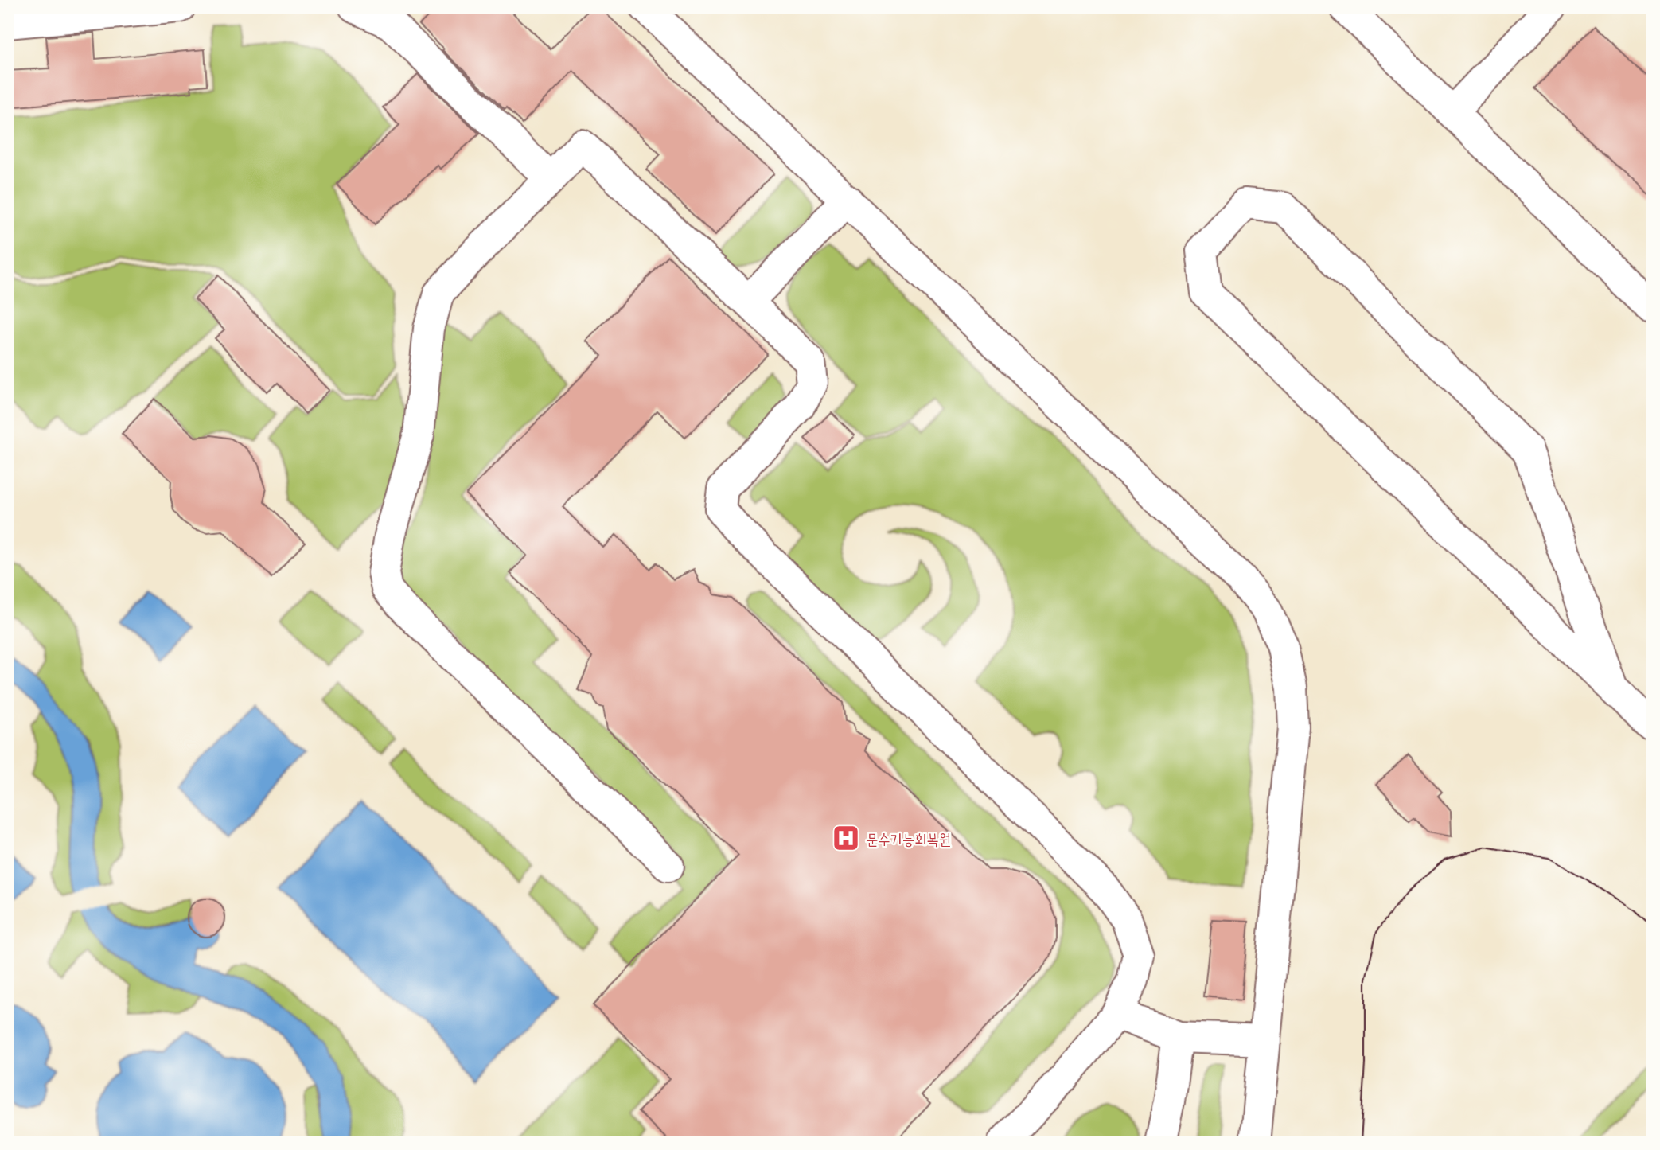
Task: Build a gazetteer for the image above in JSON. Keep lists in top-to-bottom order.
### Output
{
  "places": {
    "hospital": ["문수기능회복원"]
  }
}
